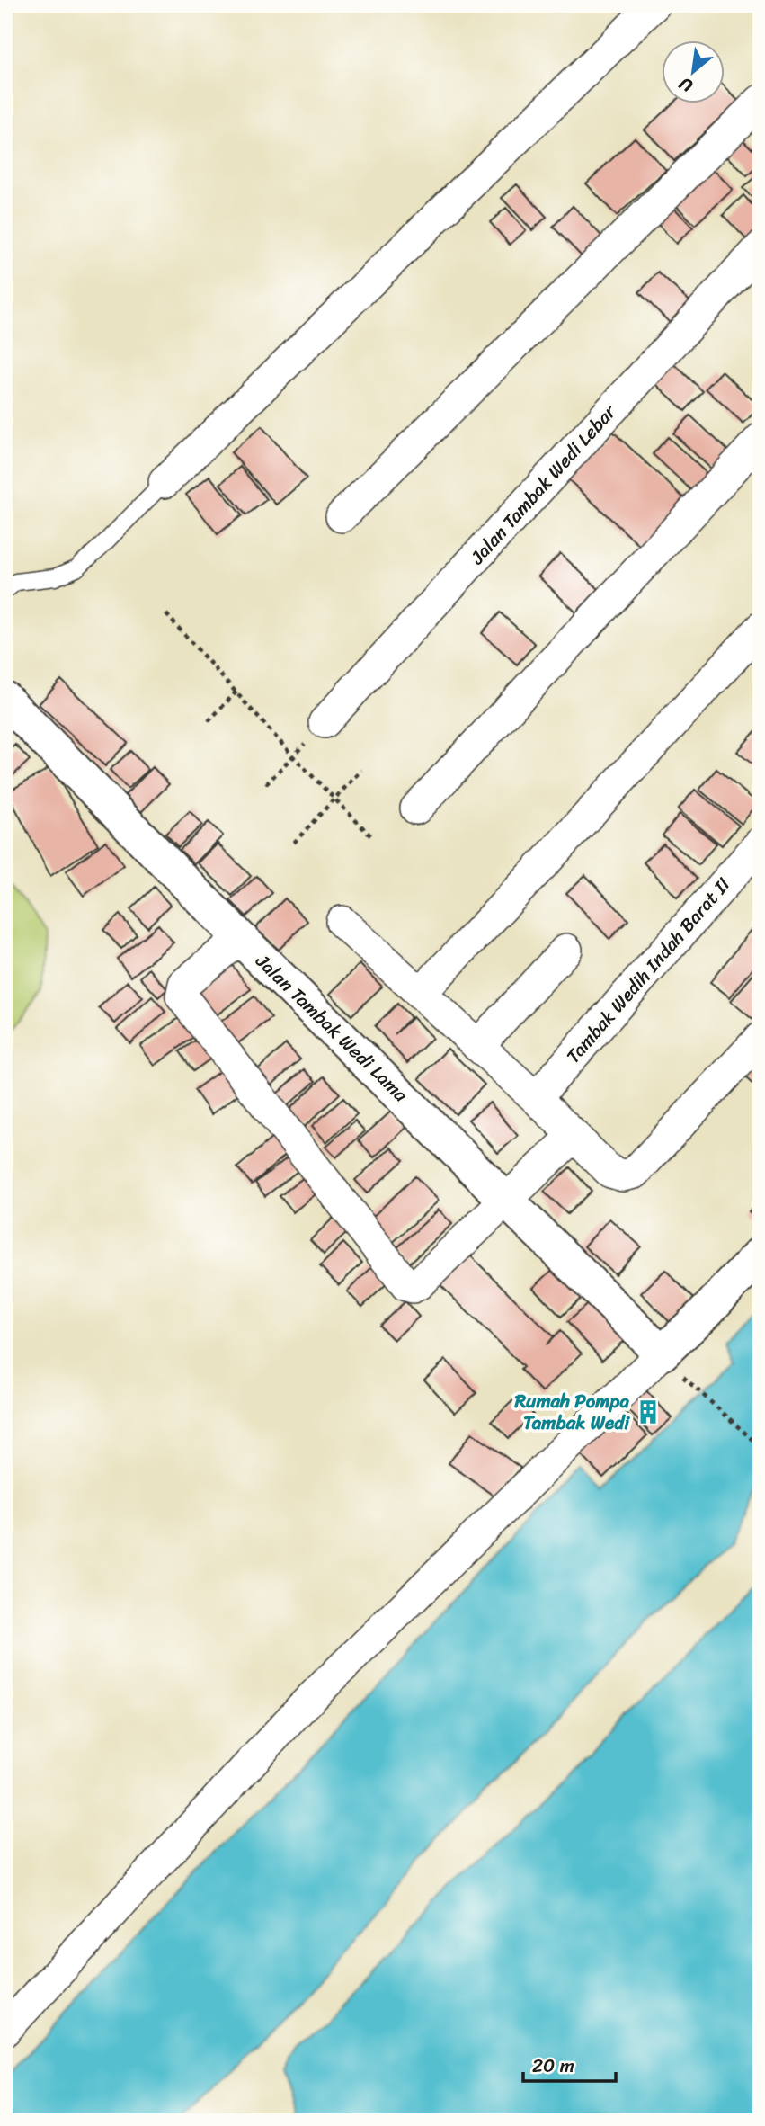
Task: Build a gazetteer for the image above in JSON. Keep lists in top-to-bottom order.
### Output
{
  "streets": {
    "street": ["Jalan Tambak Wedi Lebar", "Tambak Wedih Indah Barat II", "Jalan Tambak Wedi Lama"]
  },
  "places": {
    "building": ["Rumah Pompa Tambak Wedi"]
  },
  "scale_bar": "20 m",
  "north": "bottom left"
}
